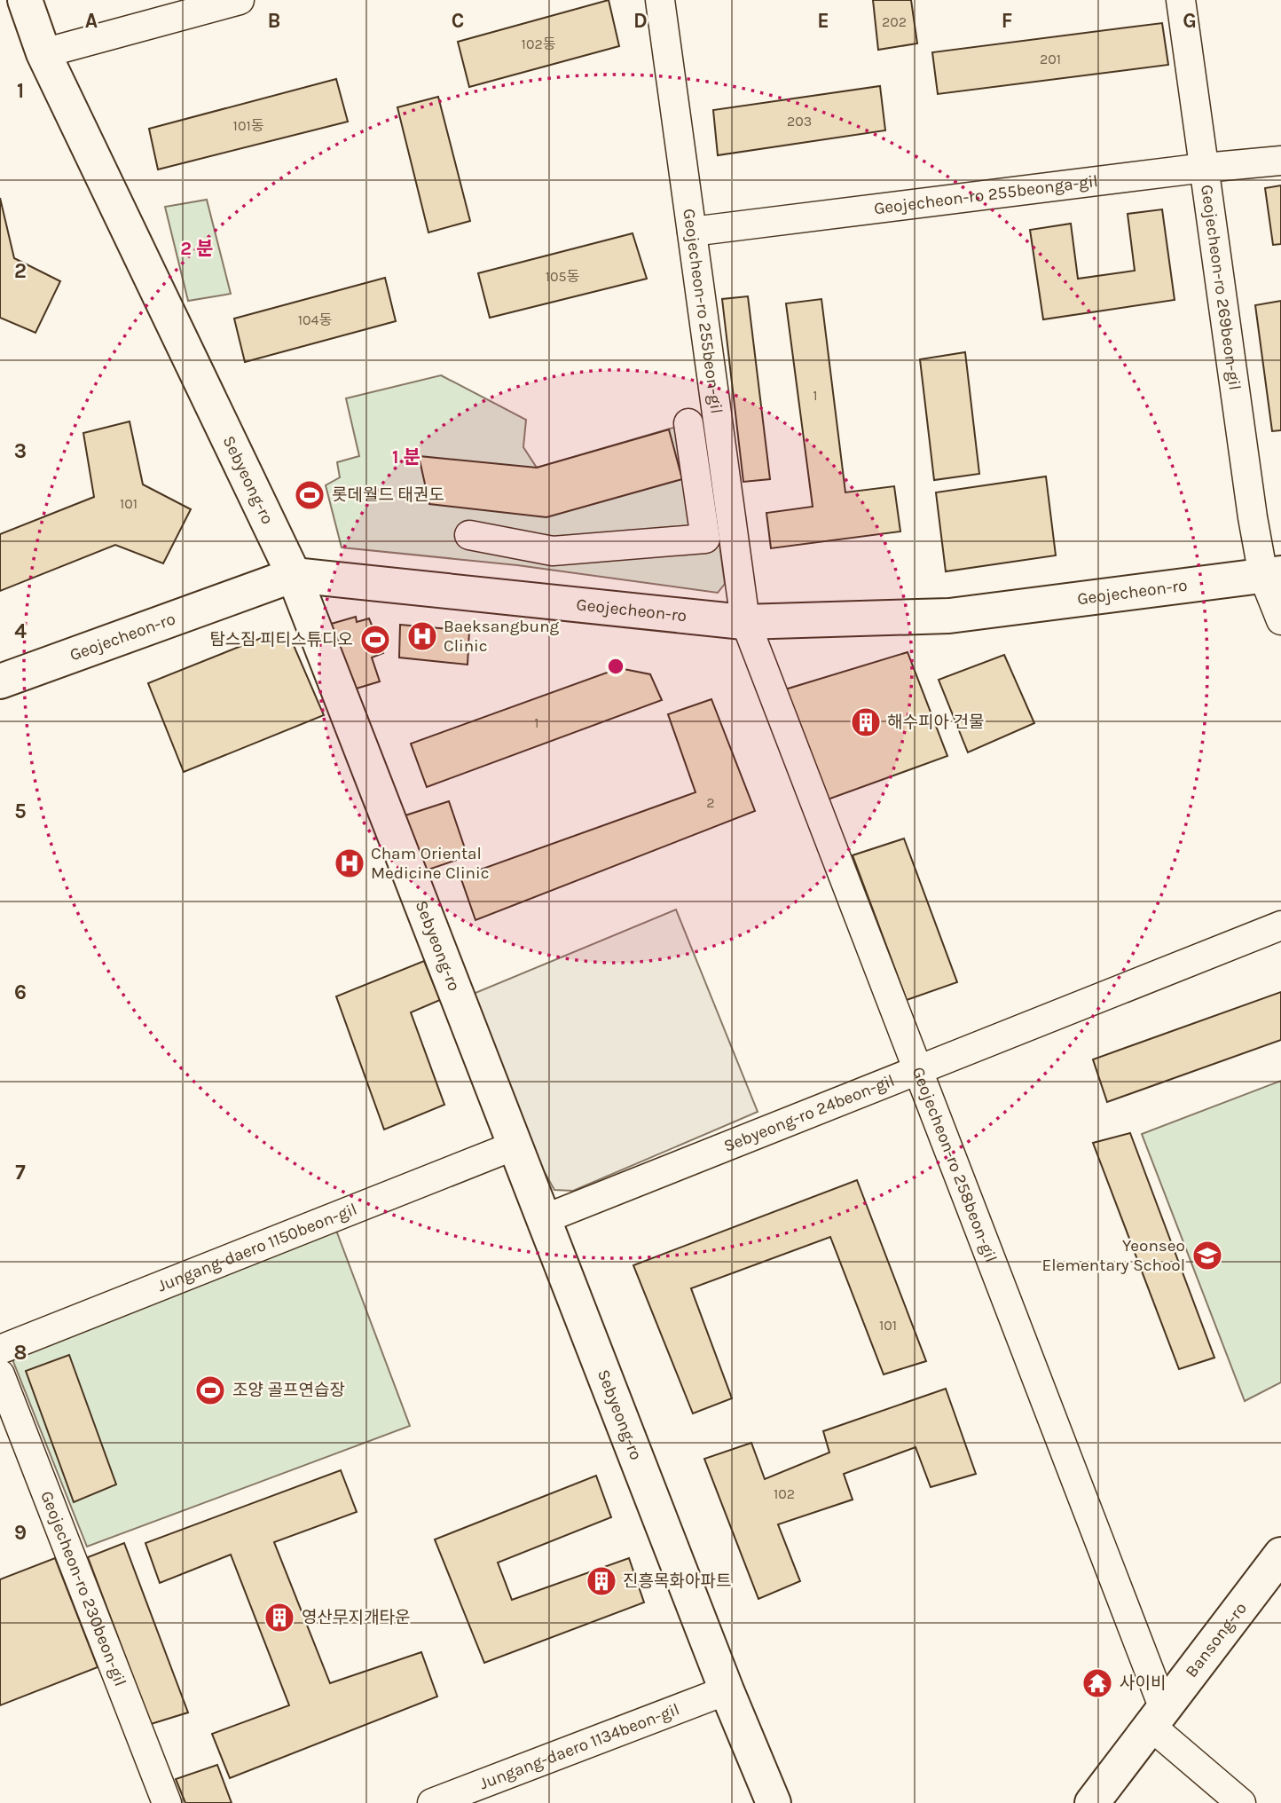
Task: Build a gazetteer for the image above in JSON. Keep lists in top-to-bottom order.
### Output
{
  "streets": {
    "main road": ["Sebyeong-ro", "Geojecheon-ro", "Bansong-ro"],
    "street": [
      "Geojecheon-ro 255beonga-gil",
      "Geojecheon-ro 269beon-gil",
      "Geojecheon-ro 255beon-gil",
      "Sebyeong-ro 24beon-gil",
      "Geojecheon-ro 258beon-gil",
      "Jungang-daero 1150beon-gil",
      "Geojecheon-ro 230beon-gil",
      "Jungang-daero 1134beon-gil"
    ]
  },
  "crossings": [
    ["Geojecheon-ro 255beonga-gil", "Geojecheon-ro 269beon-gil"],
    ["Geojecheon-ro 255beonga-gil", "Geojecheon-ro 255beon-gil"],
    ["Geojecheon-ro 269beon-gil", "Geojecheon-ro"],
    ["Geojecheon-ro 255beon-gil", "Geojecheon-ro"],
    ["Geojecheon-ro 255beon-gil", "Geojecheon-ro 258beon-gil"],
    ["Sebyeong-ro", "Geojecheon-ro"],
    ["Sebyeong-ro", "Sebyeong-ro 24beon-gil"],
    ["Sebyeong-ro", "Jungang-daero 1150beon-gil"],
    ["Sebyeong-ro", "Jungang-daero 1134beon-gil"],
    ["Geojecheon-ro", "Geojecheon-ro 258beon-gil"],
    ["Sebyeong-ro 24beon-gil", "Geojecheon-ro 258beon-gil"],
    ["Geojecheon-ro 258beon-gil", "Bansong-ro"]
  ],
  "places": {
    "sports": ["롯데월드 태권도", "탐스짐 피티스튜디오", "조양 골프연습장"],
    "hospital": ["Baeksangbung Clinic", "Cham Oriental Medicine Clinic"],
    "building": ["해수피아 건물", "진흥목화아파트", "영산무지개타운"],
    "school or university": ["Yeonseo Elementary School"],
    "temple": ["사이비"]
  },
  "house_numbers": [
    "202",
    "102동",
    "201",
    "203",
    "101동",
    "105동",
    "104동",
    "1",
    "101",
    "1",
    "2",
    "101",
    "102"
  ],
  "grid": {
    "columns": [
      "A",
      "B",
      "C",
      "D",
      "E",
      "F",
      "G"
    ],
    "rows": [
      "1",
      "2",
      "3",
      "4",
      "5",
      "6",
      "7",
      "8",
      "9"
    ]
  },
  "rings": ["2 분", "1 분"]
}
